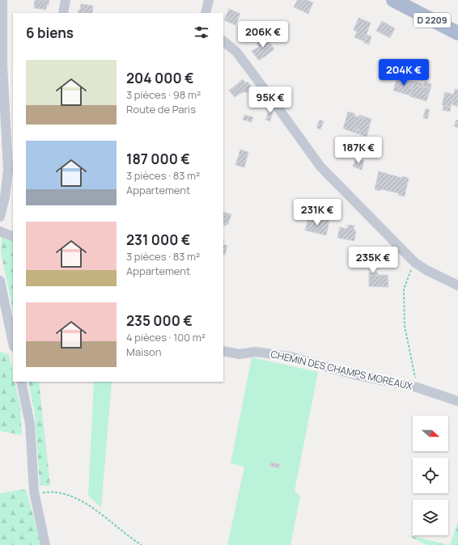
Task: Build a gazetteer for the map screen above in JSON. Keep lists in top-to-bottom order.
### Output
{
  "streets": {
    "main road": ["D 2209"],
    "street": ["CHEMIN DES CHAMPS MOREAUX"]
  },
  "north": "right",
  "page": {
    "heading": "6 biens",
    "price": [
      "206K €",
      "204K €",
      "95K €",
      "187K €",
      "231K €",
      "235K €"
    ],
    "list": [
      {
        "name": "204 000 €",
        "note": "3 pièces · 98 m² · Route de Paris"
      },
      {
        "name": "187 000 €",
        "note": "3 pièces · 83 m² · Appartement"
      },
      {
        "name": "231 000 €",
        "note": "3 pièces · 83 m² · Appartement"
      },
      {
        "name": "235 000 €",
        "note": "4 pièces · 100 m² · Maison"
      }
    ]
  }
}
